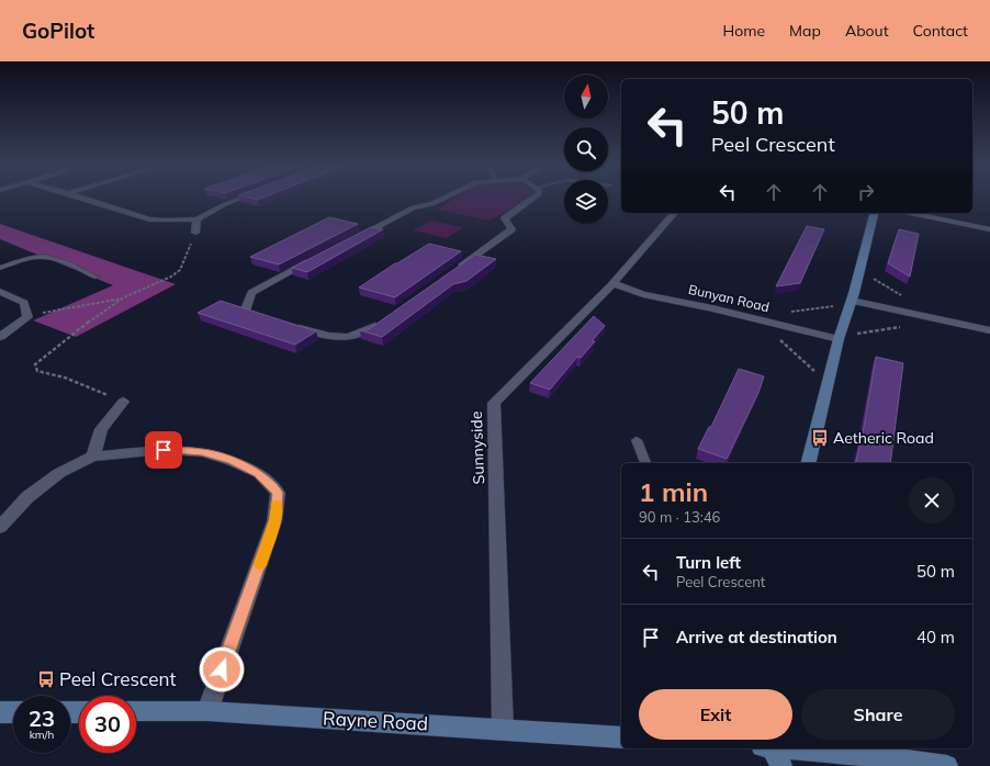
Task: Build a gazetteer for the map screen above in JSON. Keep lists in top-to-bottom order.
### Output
{
  "streets": {
    "street": ["Bunyan Road", "Sunnyside", "Rayne Road"]
  },
  "crossings": [
    ["Bunyan Road", "Sunnyside"],
    ["Sunnyside", "Rayne Road"]
  ],
  "places": {
    "bus stop": ["Aetheric Road", "Peel Crescent"]
  },
  "north": "top",
  "page": {
    "header": "GoPilot",
    "nav": [
      "Home",
      "Map",
      "About",
      "Contact"
    ],
    "turn": ["50 m", "Peel Crescent"],
    "heading": ["1 min", "90 m · 13:46"],
    "list": [
      {
        "name": "Turn left",
        "note": "Peel Crescent",
        "value": "50 m"
      },
      {
        "name": "Arrive at destination",
        "value": "40 m"
      }
    ],
    "buttons": ["Exit", "Share"],
    "speed": "23 km/h",
    "limit": "30"
  }
}
